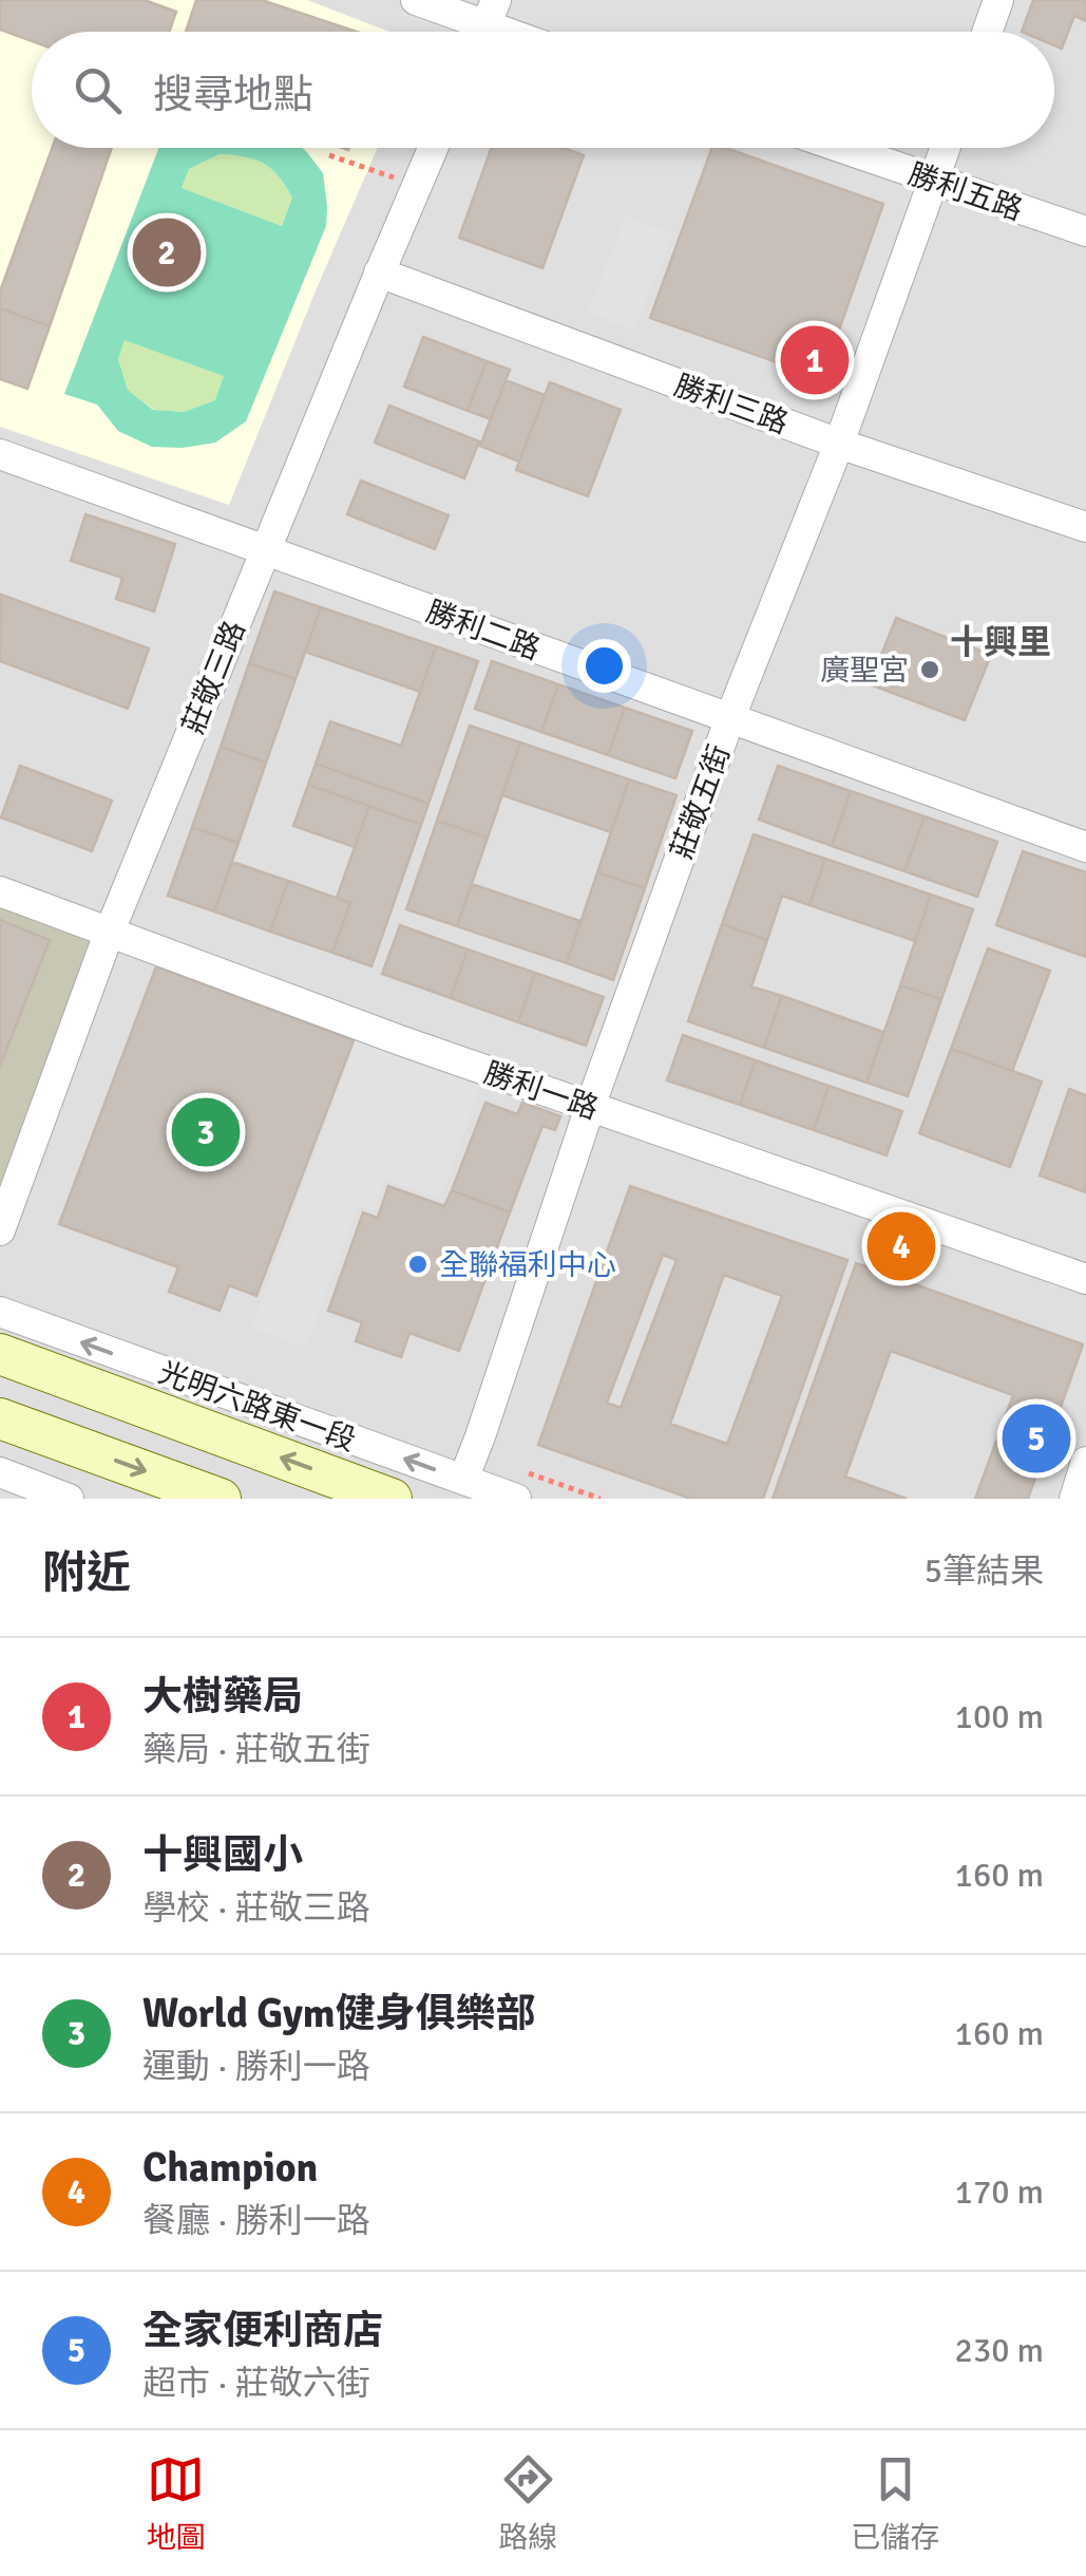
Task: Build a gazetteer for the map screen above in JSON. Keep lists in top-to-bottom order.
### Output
{
  "streets": {
    "main road": ["光明六路東一段"],
    "street": [
      "勝利五路",
      "勝利三路",
      "勝利二路",
      "莊敬三路",
      "莊敬五街",
      "勝利一路"
    ]
  },
  "crossings": [
    ["勝利五路", "莊敬五街"],
    ["勝利三路", "莊敬三路"],
    ["勝利三路", "莊敬五街"],
    ["勝利二路", "莊敬三路"],
    ["勝利二路", "莊敬五街"],
    ["莊敬三路", "勝利一路"],
    ["莊敬五街", "勝利一路"],
    ["莊敬五街", "光明六路東一段"]
  ],
  "one_way": ["光明六路東一段"],
  "districts": ["十興里"],
  "places": ["廣聖宮", "全聯福利中心"],
  "page": {
    "search": "搜尋地點",
    "pins": [
      "2",
      "1",
      "3",
      "4",
      "5"
    ],
    "heading": ["附近", "5筆結果"],
    "list": [
      {
        "mark": "1",
        "name": "大樹藥局",
        "note": "藥局 · 莊敬五街",
        "value": "100 m"
      },
      {
        "mark": "2",
        "name": "十興國小",
        "note": "學校 · 莊敬三路",
        "value": "160 m"
      },
      {
        "mark": "3",
        "name": "World Gym健身俱樂部",
        "note": "運動 · 勝利一路",
        "value": "160 m"
      },
      {
        "mark": "4",
        "name": "Champion",
        "note": "餐廳 · 勝利一路",
        "value": "170 m"
      },
      {
        "mark": "5",
        "name": "全家便利商店",
        "note": "超市 · 莊敬六街",
        "value": "230 m"
      }
    ],
    "nav": ["地圖", "路線", "已儲存"]
  }
}
